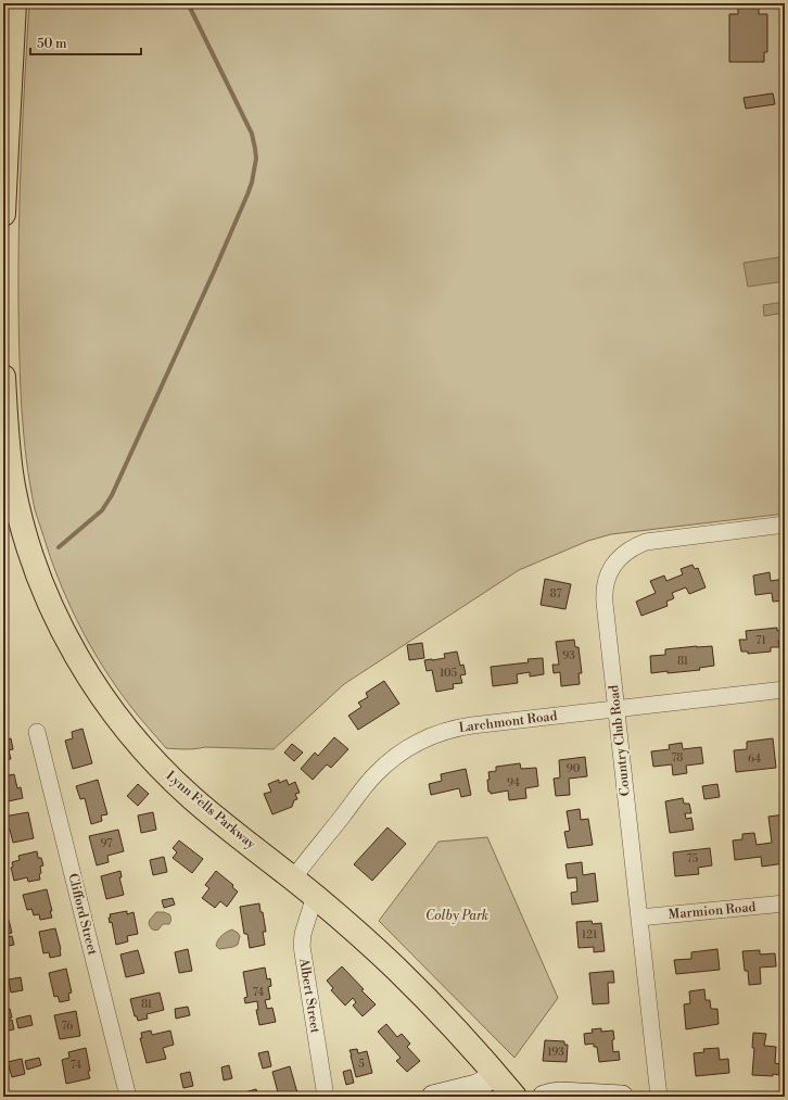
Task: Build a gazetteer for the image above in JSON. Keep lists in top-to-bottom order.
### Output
{
  "streets": {
    "main road": ["Lynn Fells Parkway"],
    "street": [
      "Larchmont Road",
      "Country Club Road",
      "Marmion Road",
      "Clifford Street",
      "Albert Street"
    ]
  },
  "crossings": [
    ["Larchmont Road", "Country Club Road"],
    ["Larchmont Road", "Lynn Fells Parkway"],
    ["Country Club Road", "Marmion Road"],
    ["Lynn Fells Parkway", "Albert Street"]
  ],
  "parks": ["Colby Park"],
  "house_numbers": [
    "87",
    "71",
    "93",
    "81",
    "105",
    "78",
    "64",
    "90",
    "94",
    "97",
    "75",
    "121",
    "74",
    "81",
    "76",
    "193",
    "5",
    "74"
  ],
  "scale_bar": "50 m"
}
